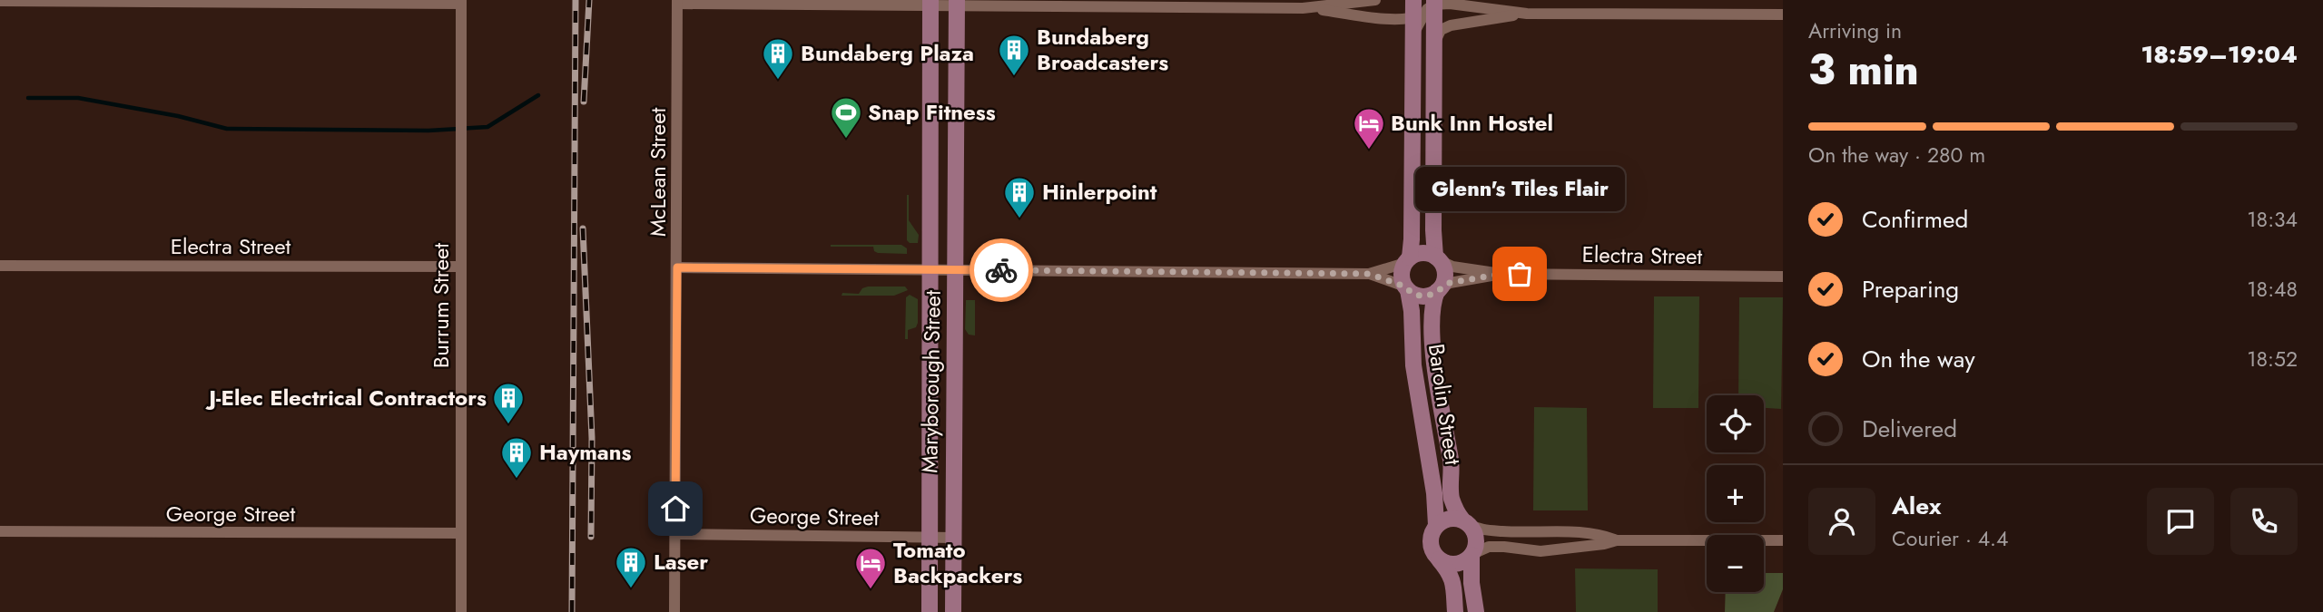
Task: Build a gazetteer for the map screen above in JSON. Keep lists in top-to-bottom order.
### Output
{
  "streets": {
    "main road": ["Maryborough Street", "Barolin Street"],
    "street": [
      "McLean Street",
      "Electra Street",
      "Burrum Street",
      "George Street"
    ]
  },
  "crossings": [
    ["McLean Street", "George Street"],
    ["Electra Street", "Burrum Street"],
    ["Electra Street", "Barolin Street"],
    ["Burrum Street", "George Street"],
    ["Maryborough Street", "George Street"]
  ],
  "places": {
    "building": [
      "Bundaberg Broadcasters",
      "Bundaberg Plaza",
      "Hinlerpoint",
      "J-Elec Electrical Contractors",
      "Haymans",
      "Laser"
    ],
    "sports": ["Snap Fitness"],
    "hotel": ["Bunk Inn Hostel", "Tomato Backpackers"],
    "other": ["Glenn's Tiles Flair"]
  },
  "page": {
    "heading": ["3 min", "Arriving in", "18:59–19:04"],
    "panel": ["Alex", "Courier · 4.4"],
    "bar": "On the way · 280 m",
    "bubble": "Glenn's Tiles Flair",
    "list": [
      ["Confirmed", "18:34"],
      ["Preparing", "18:48"],
      ["On the way", "18:52"],
      "Delivered"
    ],
    "map_buttons": ["+", "−"]
  }
}
